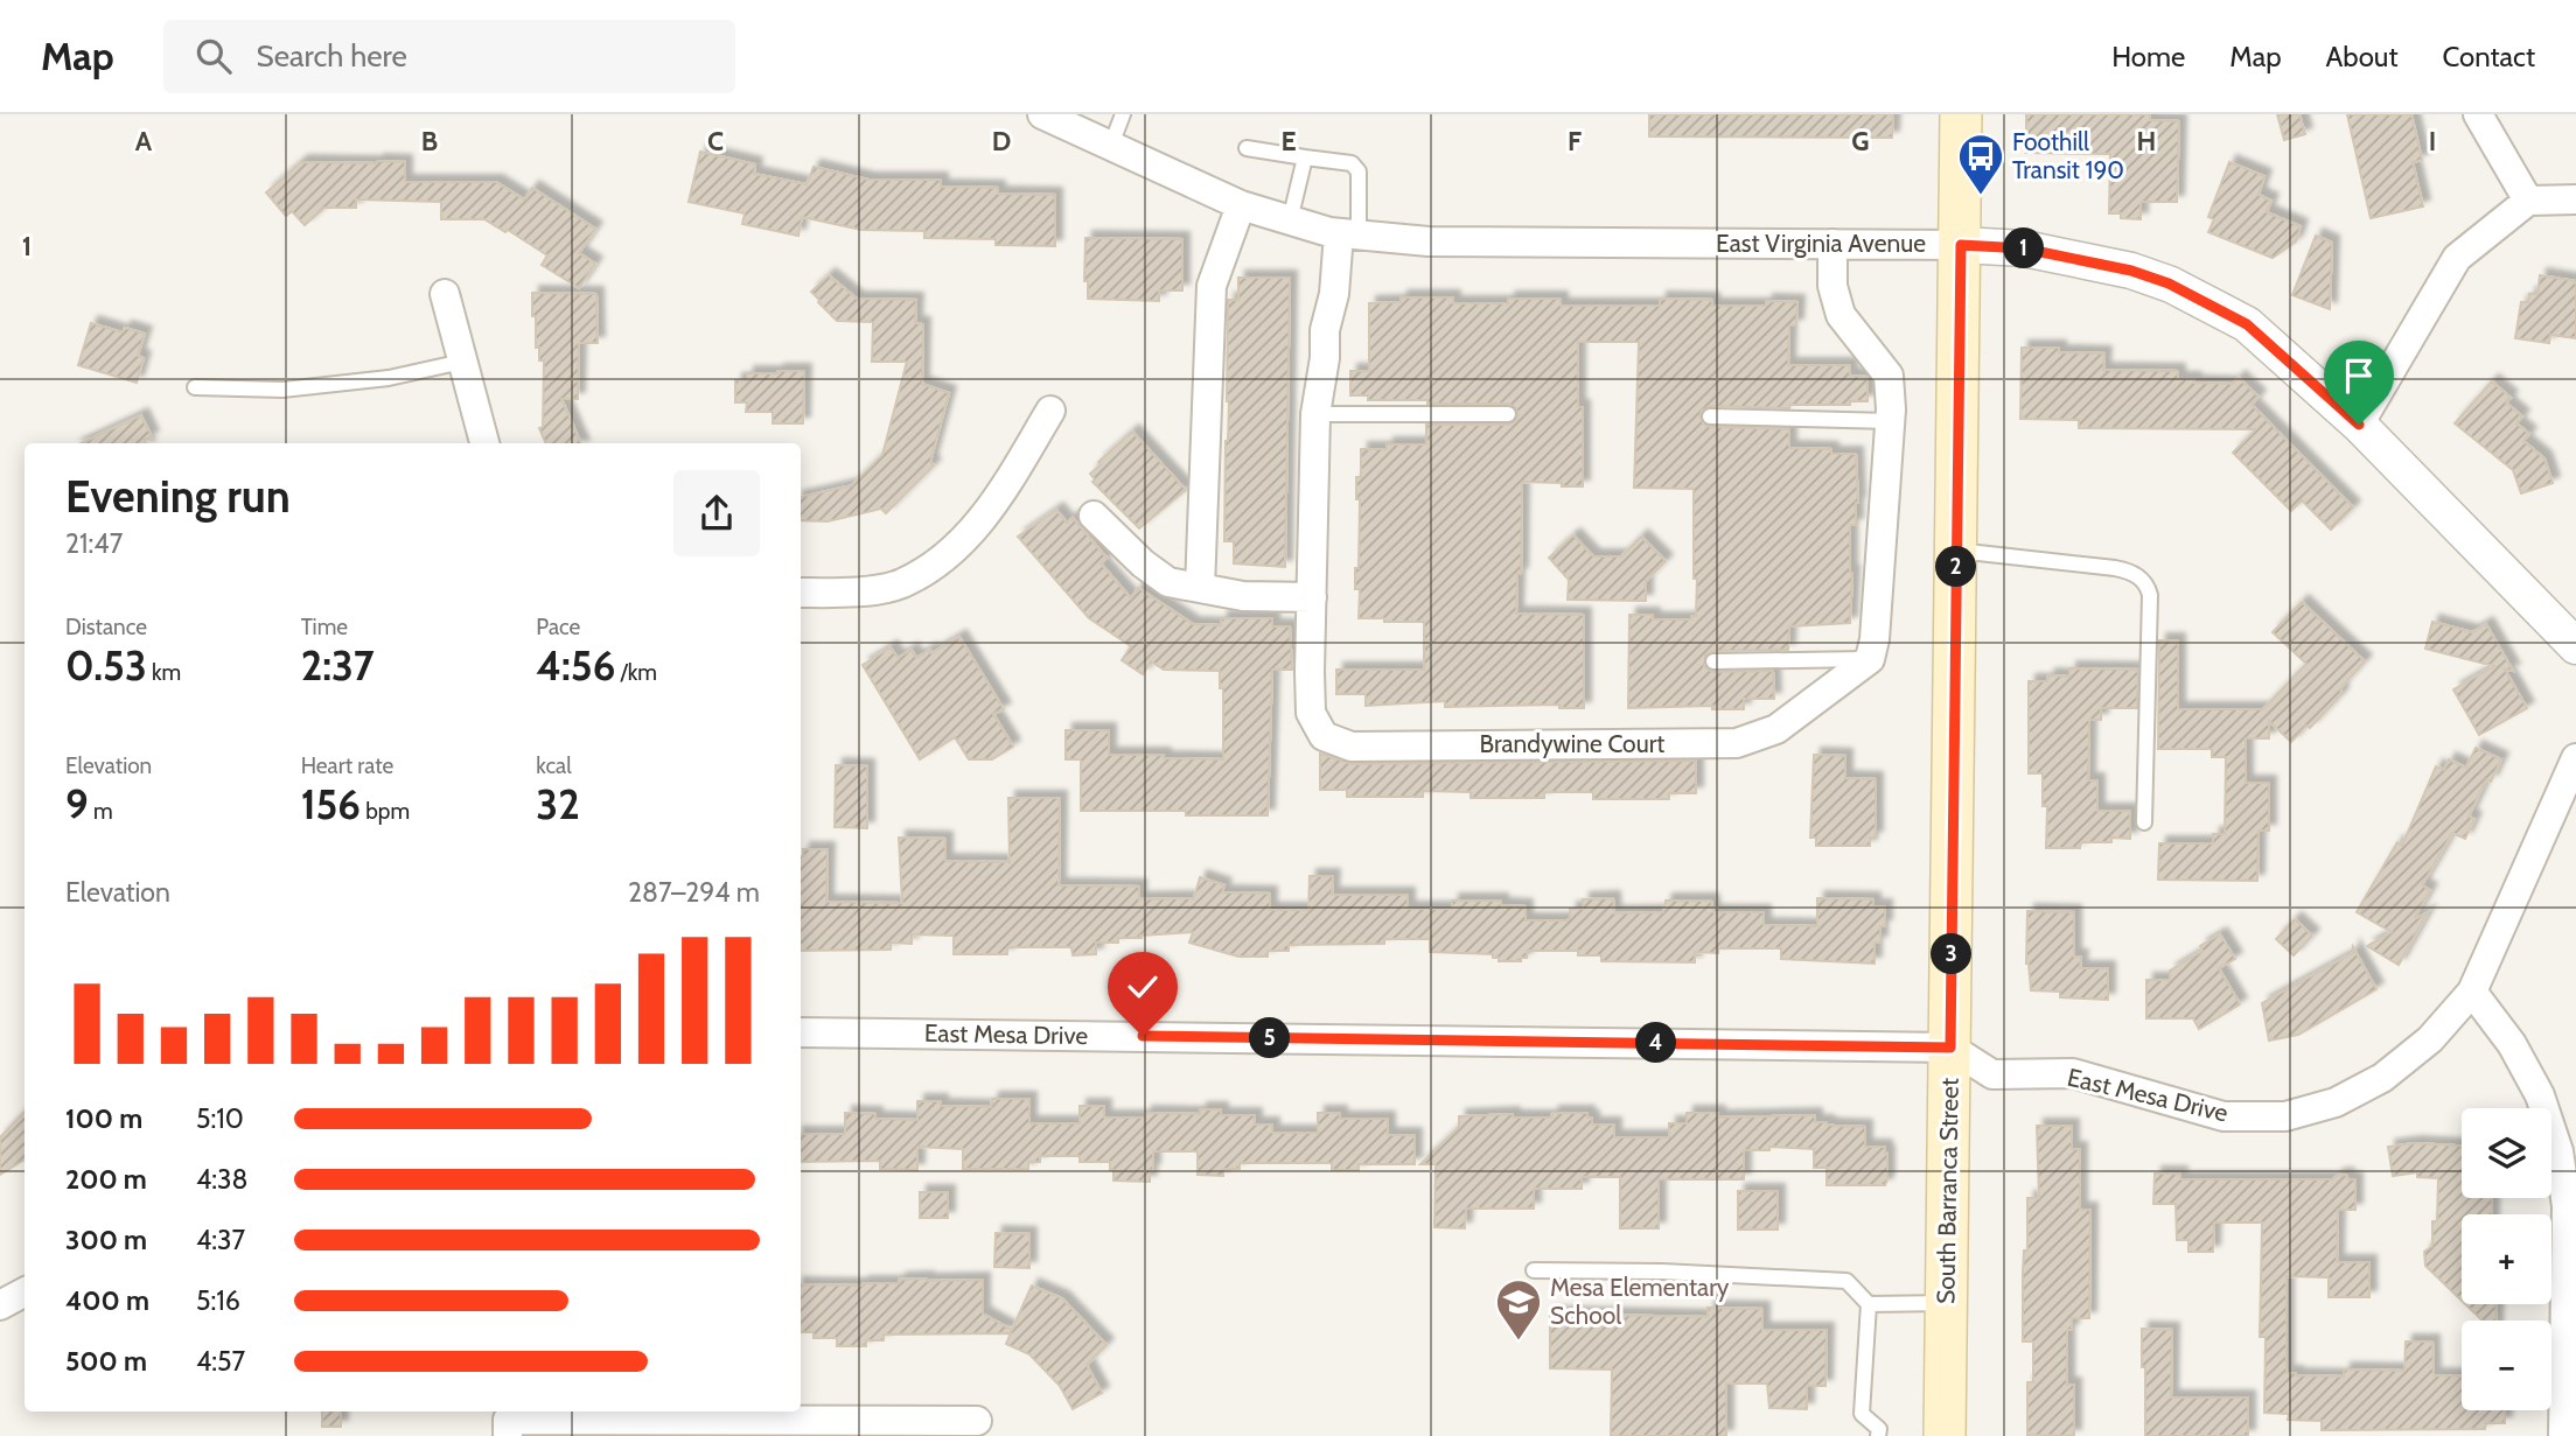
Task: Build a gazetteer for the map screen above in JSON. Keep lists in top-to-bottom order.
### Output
{
  "streets": {
    "main road": ["South Barranca Street"],
    "street": ["East Virginia Avenue", "Brandywine Court", "East Mesa Drive"]
  },
  "crossings": [
    ["East Virginia Avenue", "Brandywine Court"],
    ["East Virginia Avenue", "South Barranca Street"],
    ["East Mesa Drive", "South Barranca Street"]
  ],
  "places": {
    "bus stop": ["Foothill Transit 190"],
    "school or university": ["Mesa Elementary School"]
  },
  "page": {
    "header": "Map",
    "search": "Search here",
    "nav": [
      "Home",
      "Map",
      "About",
      "Contact"
    ],
    "pins": [
      "1",
      "2",
      "3",
      "5",
      "4"
    ],
    "heading": ["Evening run", "21:47"],
    "stats": [
      ["Distance", "0.53 km"],
      ["Time", "2:37"],
      ["Pace", "4:56 /km"],
      ["Elevation", "9 m"],
      ["Heart rate", "156 bpm"],
      ["kcal", "32"]
    ],
    "chart": ["Elevation", "287–294 m"],
    "list": [
      {
        "name": "100 m",
        "note": "5:10"
      },
      {
        "name": "200 m",
        "note": "4:38"
      },
      {
        "name": "300 m",
        "note": "4:37"
      },
      {
        "name": "400 m",
        "note": "5:16"
      },
      {
        "name": "500 m",
        "note": "4:57"
      }
    ],
    "map_buttons": ["+", "−"]
  },
  "grid": {
    "columns": [
      "A",
      "B",
      "C",
      "D",
      "E",
      "F",
      "G",
      "H",
      "I"
    ],
    "rows": ["1"]
  }
}
